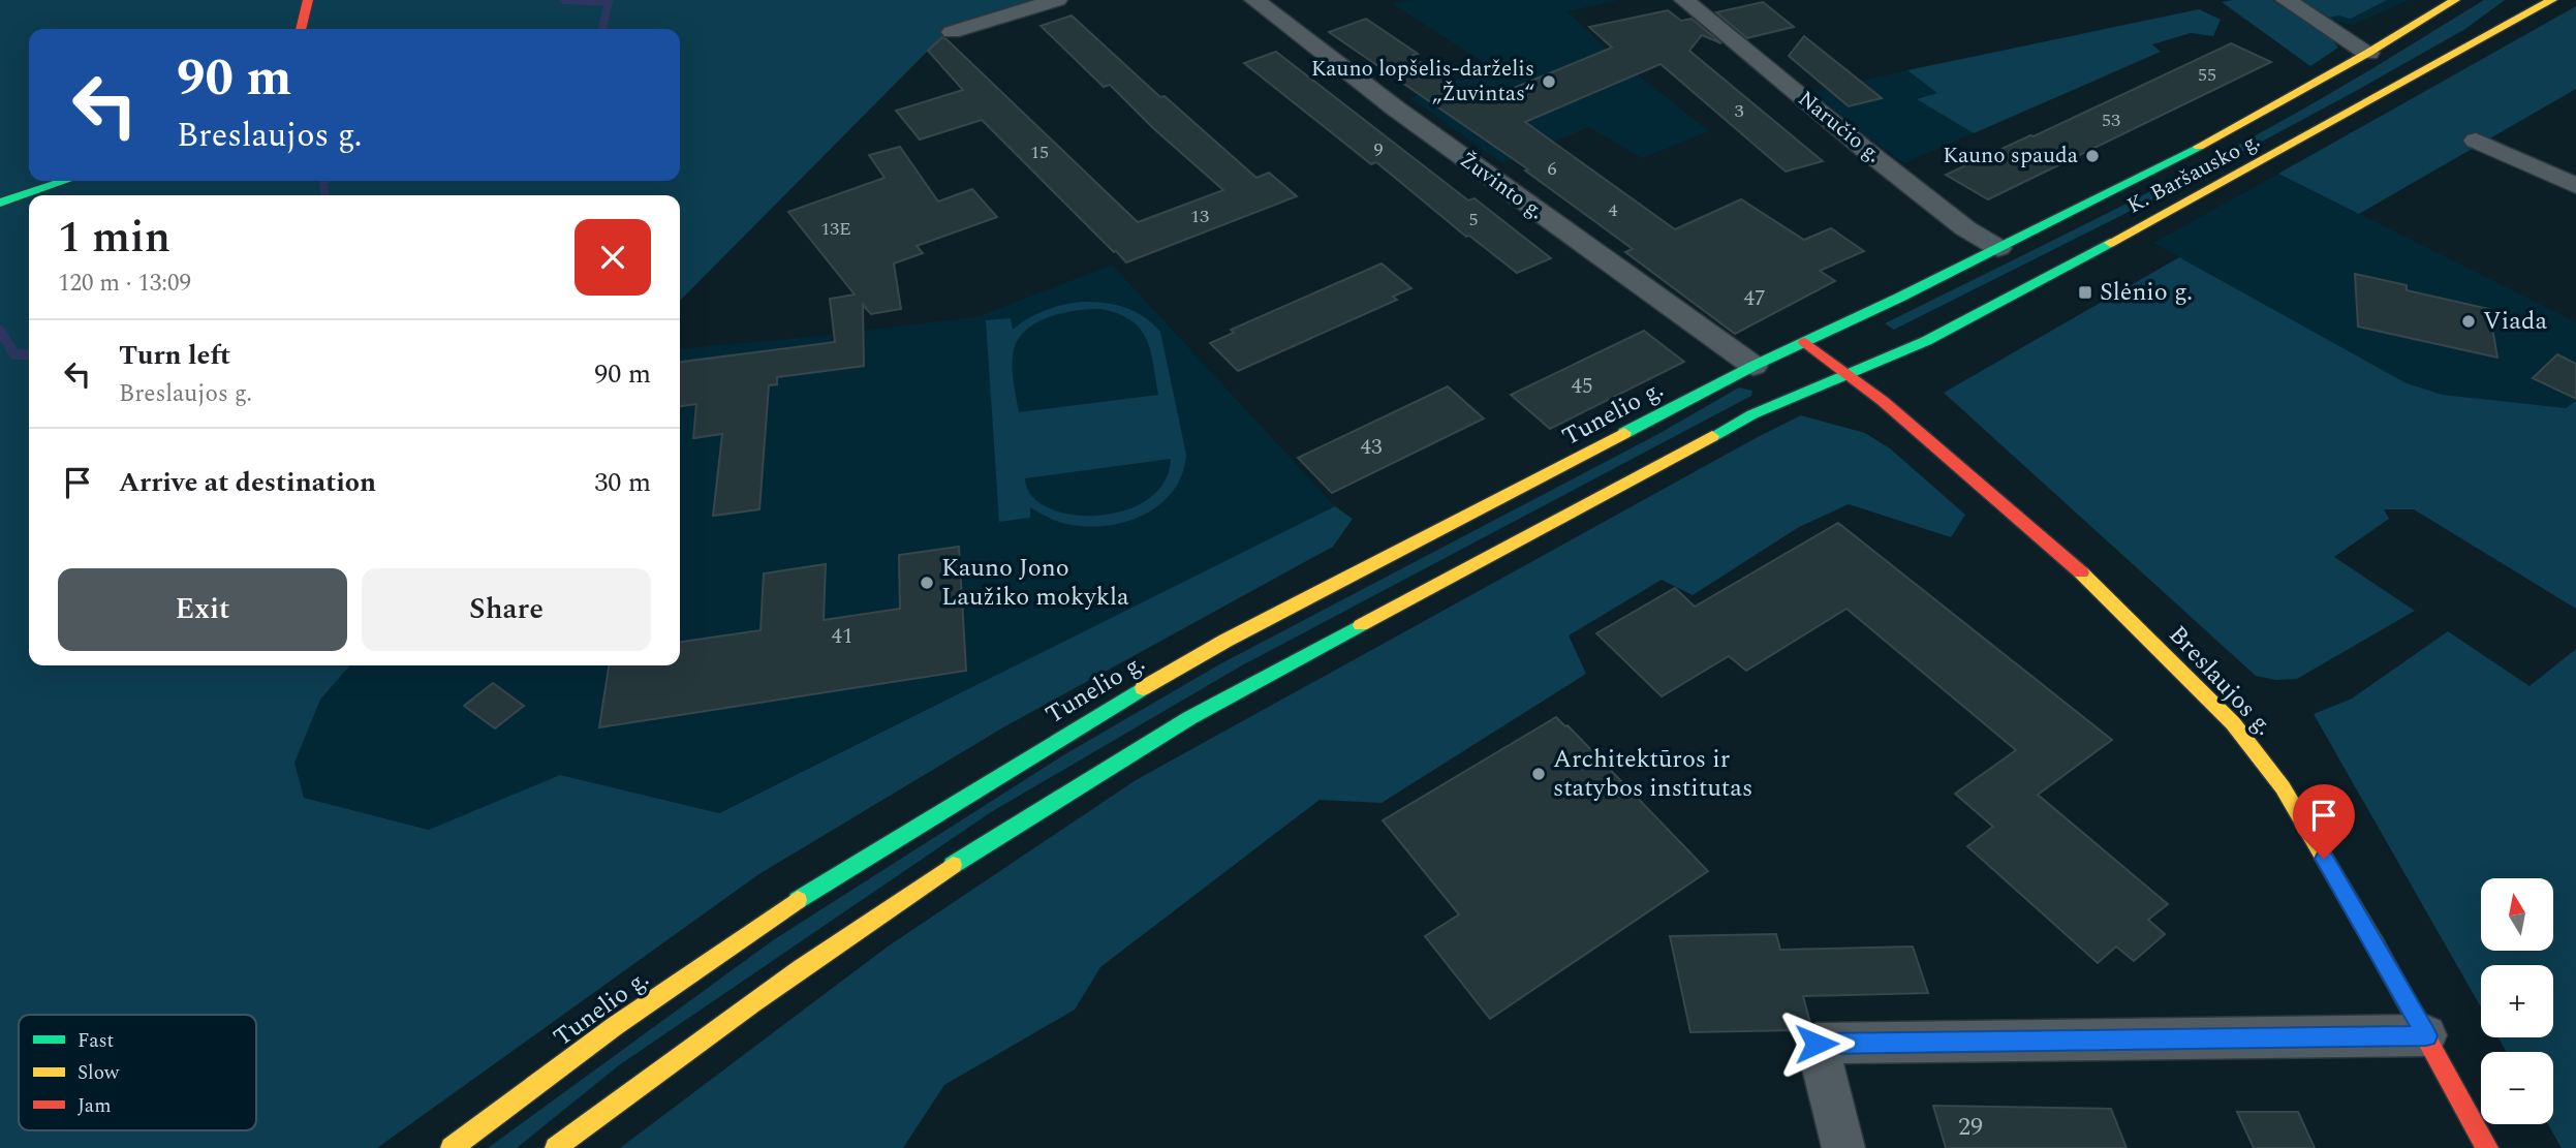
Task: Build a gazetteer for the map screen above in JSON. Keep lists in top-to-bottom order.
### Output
{
  "streets": {
    "main road": ["K. Baršausko g.", "Tunelio g.", "Breslaujos g."],
    "street": ["Naručio g.", "Žuvinto g."]
  },
  "crossings": [
    ["Naručio g.", "K. Baršausko g."],
    ["K. Baršausko g.", "Tunelio g."],
    ["K. Baršausko g.", "Breslaujos g."],
    ["Žuvinto g.", "Tunelio g."],
    ["Tunelio g.", "Breslaujos g."]
  ],
  "places": {
    "other": [
      "Kauno lopšelis-darželis „Žuvintas“",
      "Kauno spauda",
      "Viada",
      "Kauno Jono Laužiko mokykla",
      "Architektūros ir statybos institutas"
    ],
    "transit": ["Slėnio g."]
  },
  "house_numbers": [
    "55",
    "3",
    "53",
    "9",
    "15",
    "6",
    "4",
    "13",
    "5",
    "13E",
    "47",
    "45",
    "43",
    "41",
    "29"
  ],
  "legend": ["Fast", "Slow", "Jam"],
  "north": "top",
  "page": {
    "turn": ["90 m", "Breslaujos g."],
    "heading": ["1 min", "120 m · 13:09"],
    "list": [
      {
        "name": "Turn left",
        "note": "Breslaujos g.",
        "value": "90 m"
      },
      {
        "name": "Arrive at destination",
        "value": "30 m"
      }
    ],
    "buttons": ["Exit", "Share"],
    "map_buttons": ["+", "−"]
  }
}
